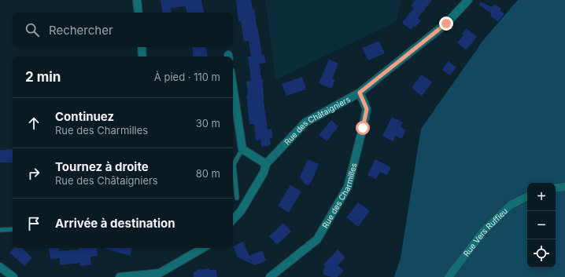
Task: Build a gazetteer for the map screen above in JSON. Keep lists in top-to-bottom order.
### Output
{
  "streets": {
    "street": ["Rue des Châtaigniers", "Rue des Charmilles", "Rue Vers Ruffieu"]
  },
  "crossings": [
    ["Rue des Châtaigniers", "Rue des Charmilles"]
  ],
  "page": {
    "search": "Rechercher",
    "heading": ["2 min", "À pied · 110 m"],
    "list": [
      ["Continuez", "Rue des Charmilles", "30 m"],
      ["Tournez à droite", "Rue des Châtaigniers", "80 m"],
      "Arrivée à destination"
    ],
    "map_buttons": ["+", "−"]
  }
}
